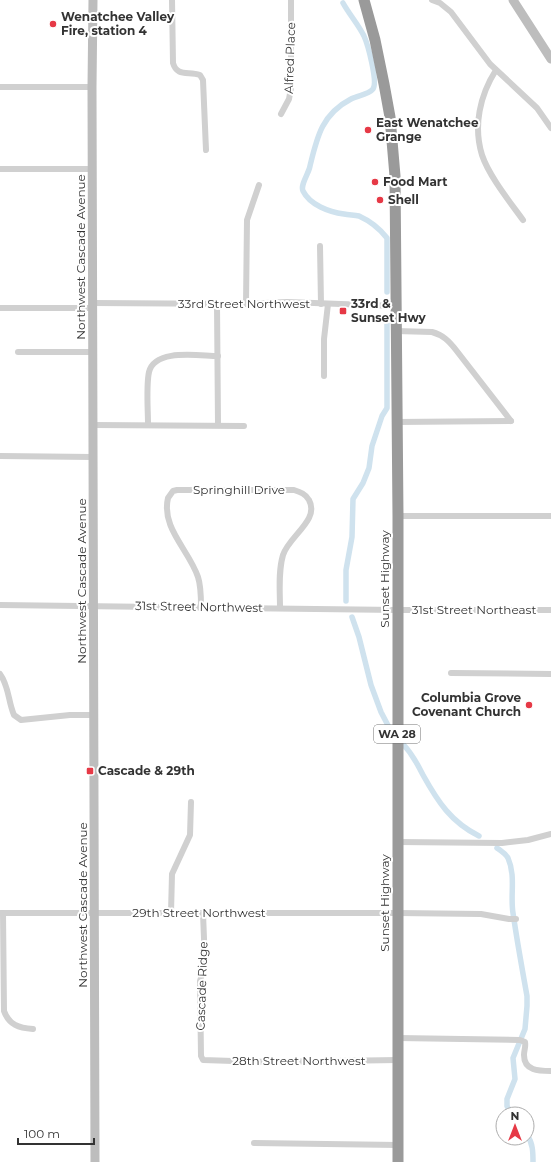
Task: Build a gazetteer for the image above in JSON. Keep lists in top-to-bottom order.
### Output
{
  "streets": {
    "highway": ["Sunset Highway", "WA 28"],
    "street": [
      "Alfred Place",
      "Northwest Cascade Avenue",
      "33rd Street Northwest",
      "Springhill Drive",
      "31st Street Northwest",
      "31st Street Northeast",
      "29th Street Northwest",
      "Cascade Ridge",
      "28th Street Northwest"
    ]
  },
  "crossings": [
    ["Northwest Cascade Avenue", "33rd Street Northwest"],
    ["Northwest Cascade Avenue", "31st Street Northwest"],
    ["Northwest Cascade Avenue", "29th Street Northwest"],
    ["33rd Street Northwest", "Sunset Highway"],
    ["Springhill Drive", "31st Street Northwest"],
    ["Sunset Highway", "31st Street Northwest"],
    ["Sunset Highway", "31st Street Northeast"],
    ["Sunset Highway", "29th Street Northwest"],
    ["Sunset Highway", "28th Street Northwest"],
    ["31st Street Northwest", "31st Street Northeast"],
    ["29th Street Northwest", "Cascade Ridge"],
    ["Cascade Ridge", "28th Street Northwest"]
  ],
  "places": {
    "other": [
      "Wenatchee Valley Fire, station 4",
      "East Wenatchee Grange",
      "Food Mart",
      "Shell",
      "Columbia Grove Covenant Church"
    ],
    "transit": ["33rd & Sunset Hwy", "Cascade & 29th"]
  },
  "scale_bar": "100 m",
  "north": "top"
}
